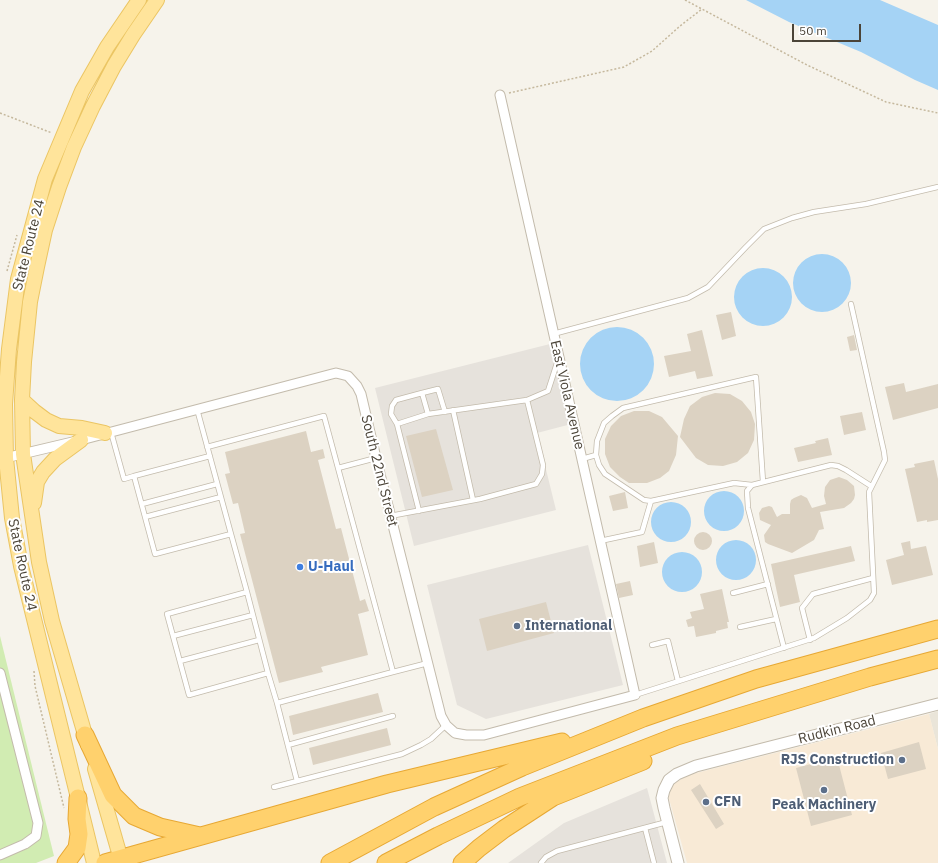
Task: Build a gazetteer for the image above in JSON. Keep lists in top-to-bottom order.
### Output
{
  "streets": {
    "main road": ["State Route 24"],
    "street": ["East Viola Avenue", "South 22nd Street", "Rudkin Road"]
  },
  "crossings": [
    ["State Route 24", "South 22nd Street"]
  ],
  "places": [
    "U-Haul",
    "International",
    "RJS Construction",
    "Peak Machinery",
    "CFN"
  ],
  "scale_bar": "50 m"
}
